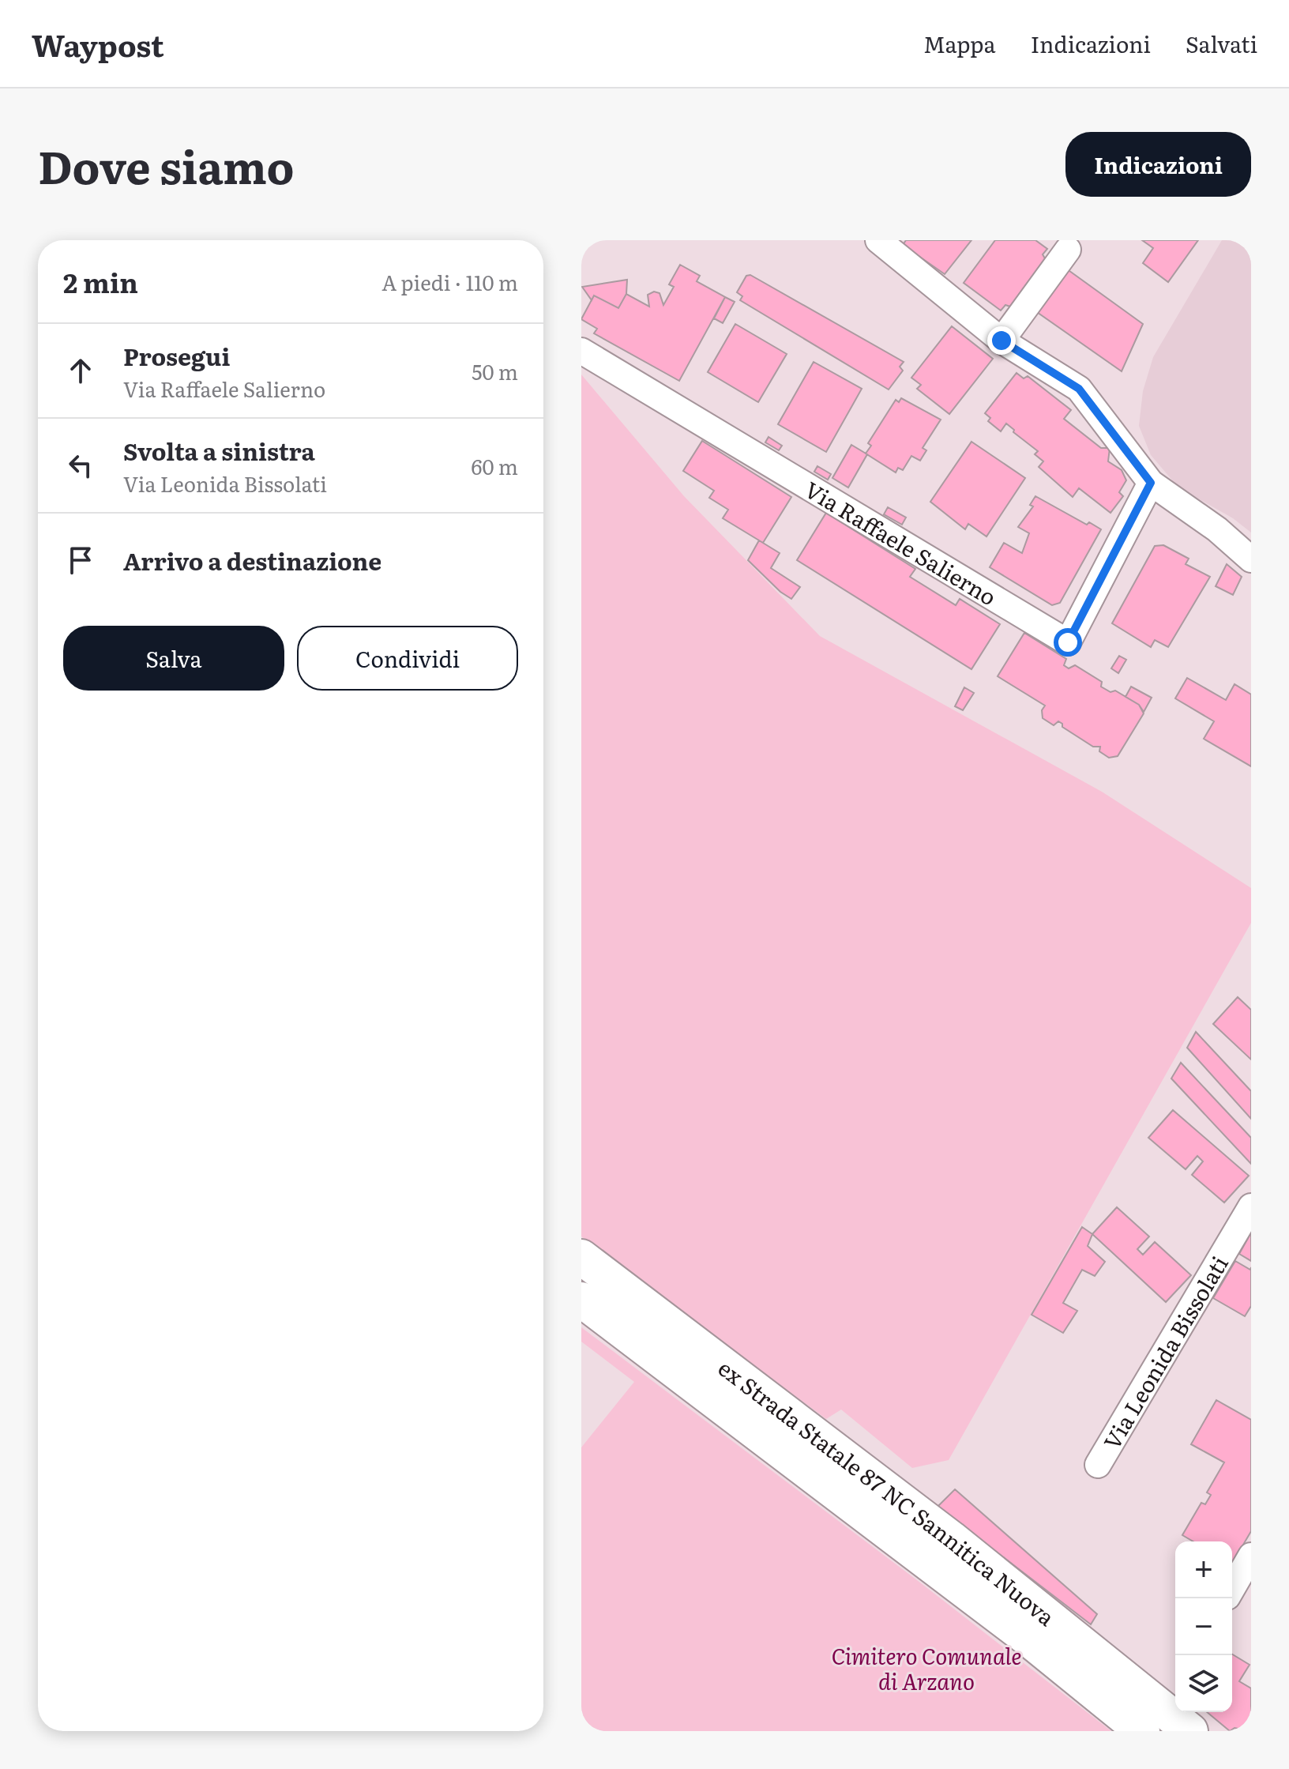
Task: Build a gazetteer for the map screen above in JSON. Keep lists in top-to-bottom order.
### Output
{
  "streets": {
    "highway": ["ex Strada Statale 87 NC Sannitica Nuova"],
    "street": ["Via Raffaele Salierno", "Via Leonida Bissolati"]
  },
  "parks": ["Cimitero Comunale di Arzano"],
  "page": {
    "header": "Waypost",
    "nav": ["Mappa", "Indicazioni", "Salvati"],
    "title": "Dove siamo",
    "buttons": [
      "Indicazioni",
      ["Salva", "Condividi"]
    ],
    "heading": ["2 min", "A piedi · 110 m"],
    "list": [
      ["Prosegui", "Via Raffaele Salierno", "50 m"],
      ["Svolta a sinistra", "Via Leonida Bissolati", "60 m"],
      "Arrivo a destinazione"
    ],
    "map_buttons": ["+", "−"]
  }
}
